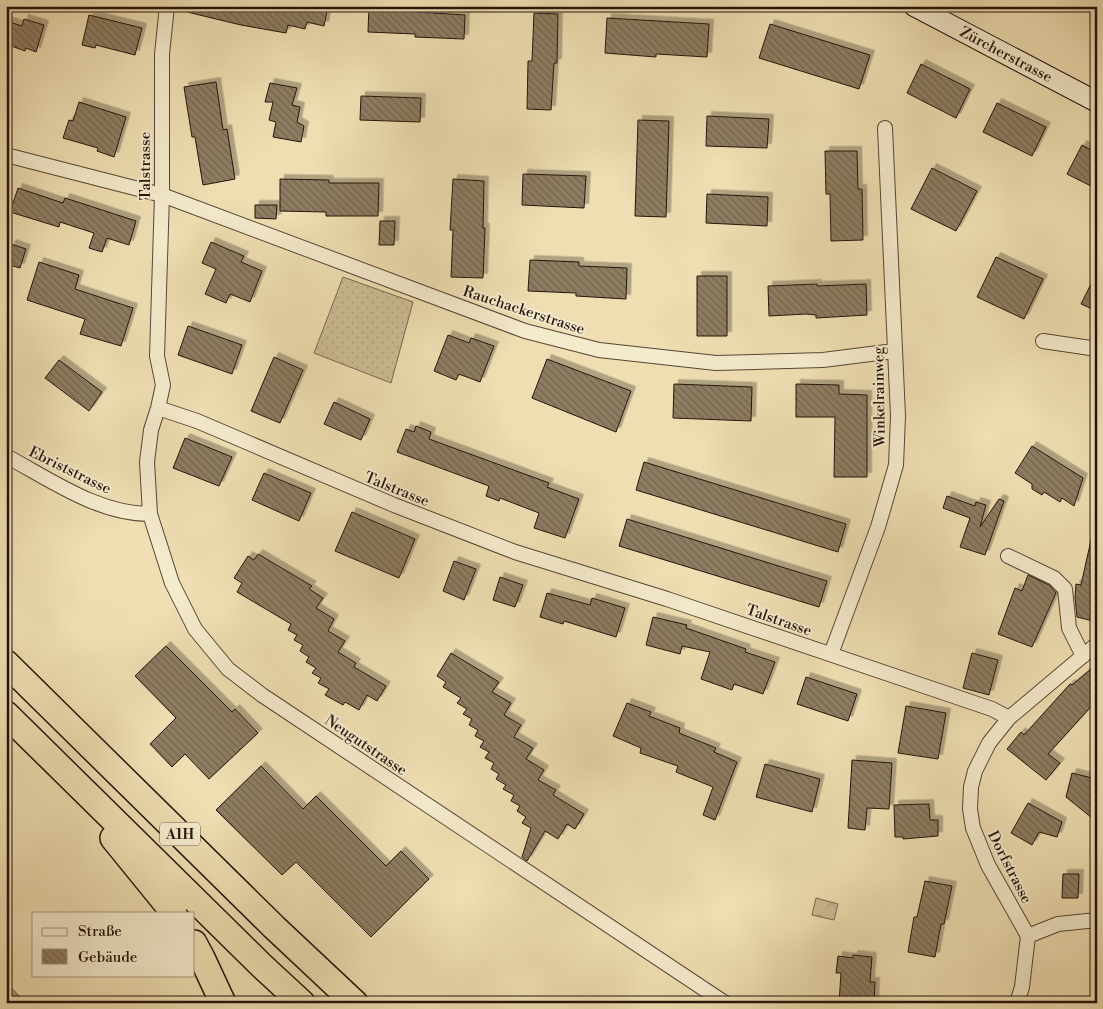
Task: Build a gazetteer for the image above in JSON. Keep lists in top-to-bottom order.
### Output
{
  "streets": {
    "highway": ["A1H"],
    "main road": ["Zürcherstrasse"],
    "street": [
      "Talstrasse",
      "Rauchackerstrasse",
      "Winkelrainweg",
      "Ebriststrasse",
      "Neugutstrasse",
      "Dorfstrasse"
    ]
  },
  "crossings": [
    ["Talstrasse", "Rauchackerstrasse"],
    ["Talstrasse", "Winkelrainweg"],
    ["Talstrasse", "Neugutstrasse"],
    ["Talstrasse", "Dorfstrasse"],
    ["Rauchackerstrasse", "Winkelrainweg"],
    ["Ebriststrasse", "Neugutstrasse"]
  ],
  "legend": ["Straße", "Gebäude"]
}
